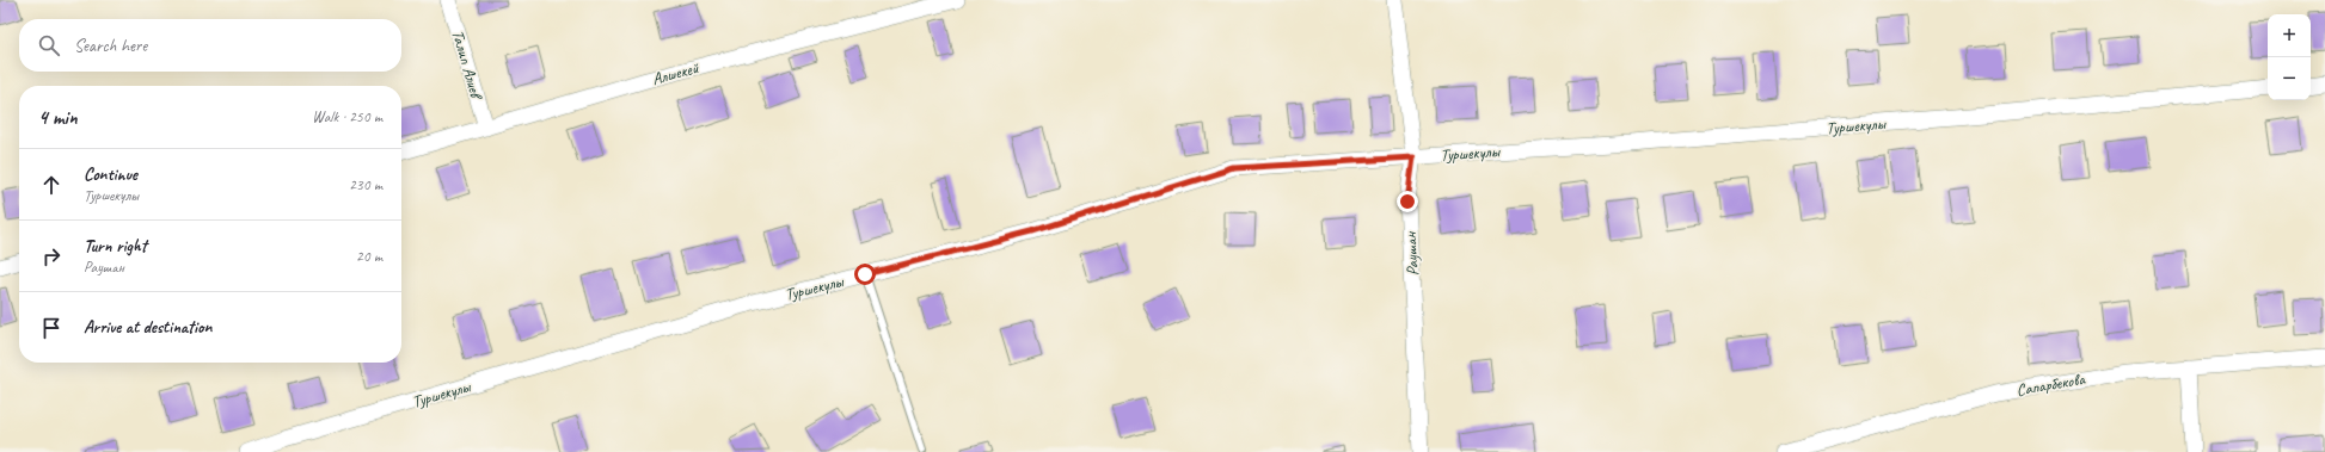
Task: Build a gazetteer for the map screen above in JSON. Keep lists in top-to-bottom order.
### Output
{
  "streets": {
    "street": [
      "Талип Алиев",
      "Алшекей",
      "Туршекулы",
      "Раушан",
      "Сапарбекова"
    ]
  },
  "crossings": [
    ["Талип Алиев", "Алшекей"],
    ["Туршекулы", "Раушан"]
  ],
  "page": {
    "map_buttons": ["+", "−"],
    "search": "Search here",
    "heading": ["4 min", "Walk · 250 m"],
    "list": [
      ["Continue", "Туршекулы", "230 m"],
      ["Turn right", "Раушан", "20 m"],
      "Arrive at destination"
    ]
  }
}
